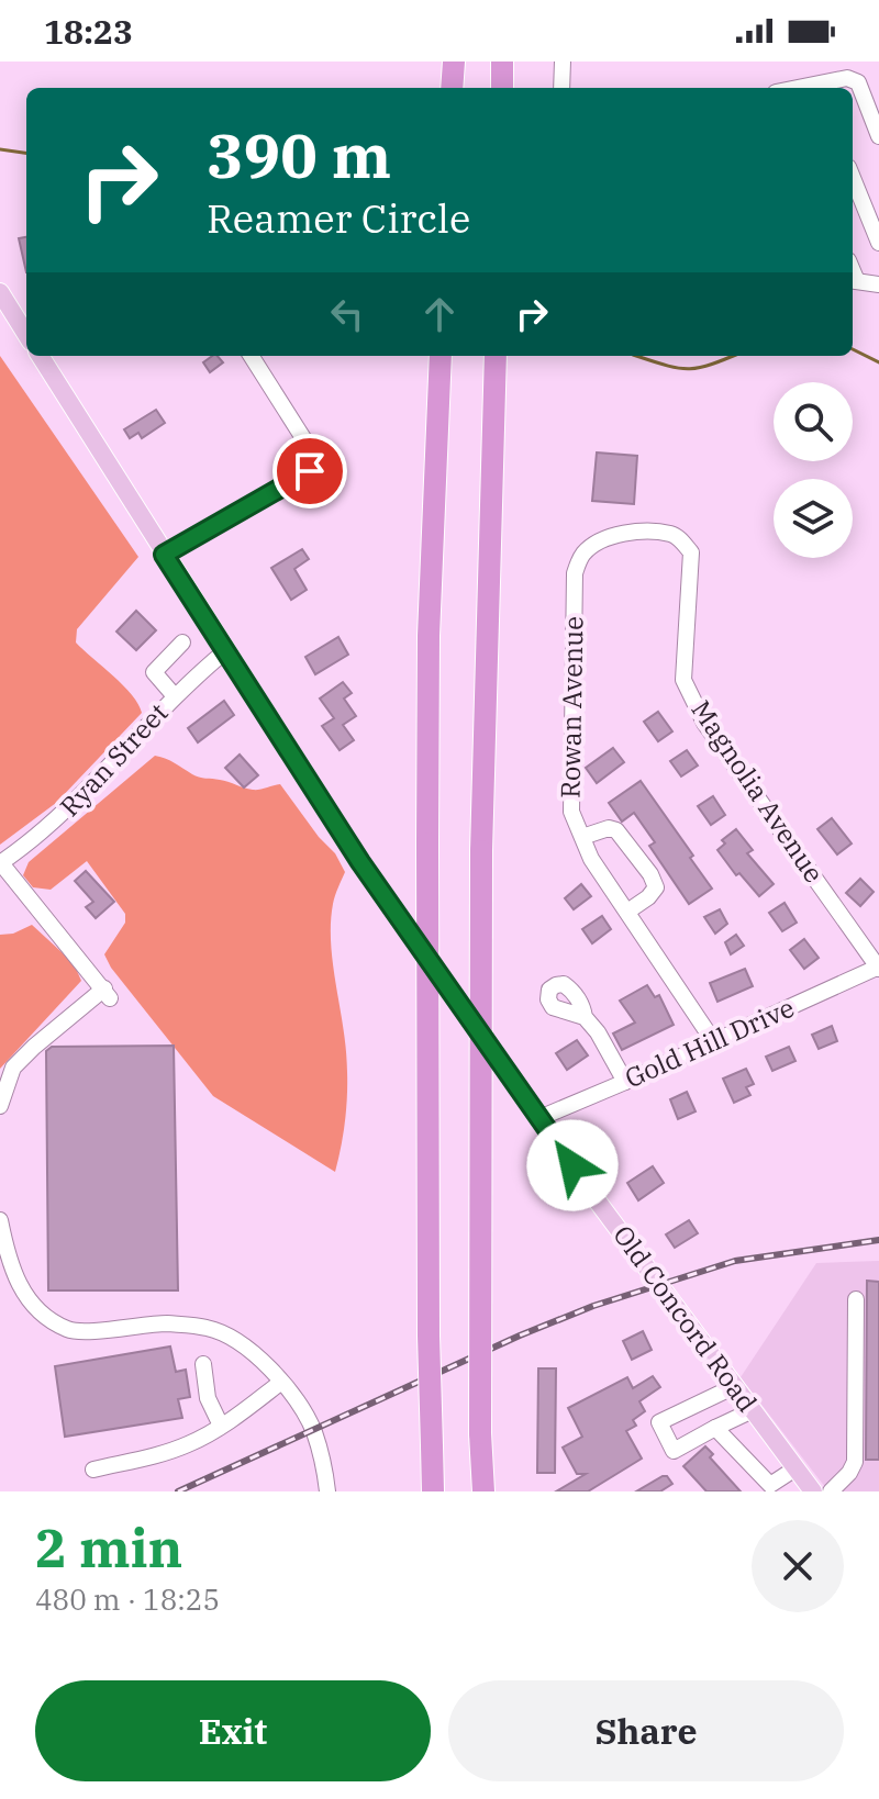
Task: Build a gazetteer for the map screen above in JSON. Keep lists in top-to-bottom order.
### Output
{
  "streets": {
    "main road": ["Old Concord Road"],
    "street": [
      "Rowan Avenue",
      "Ryan Street",
      "Magnolia Avenue",
      "Gold Hill Drive"
    ]
  },
  "crossings": [
    ["Rowan Avenue", "Magnolia Avenue"],
    ["Rowan Avenue", "Gold Hill Drive"],
    ["Ryan Street", "Old Concord Road"],
    ["Magnolia Avenue", "Gold Hill Drive"],
    ["Gold Hill Drive", "Old Concord Road"]
  ],
  "page": {
    "status": "18:23",
    "turn": ["390 m", "Reamer Circle"],
    "heading": ["2 min", "480 m · 18:25"],
    "buttons": ["Exit", "Share"]
  }
}
